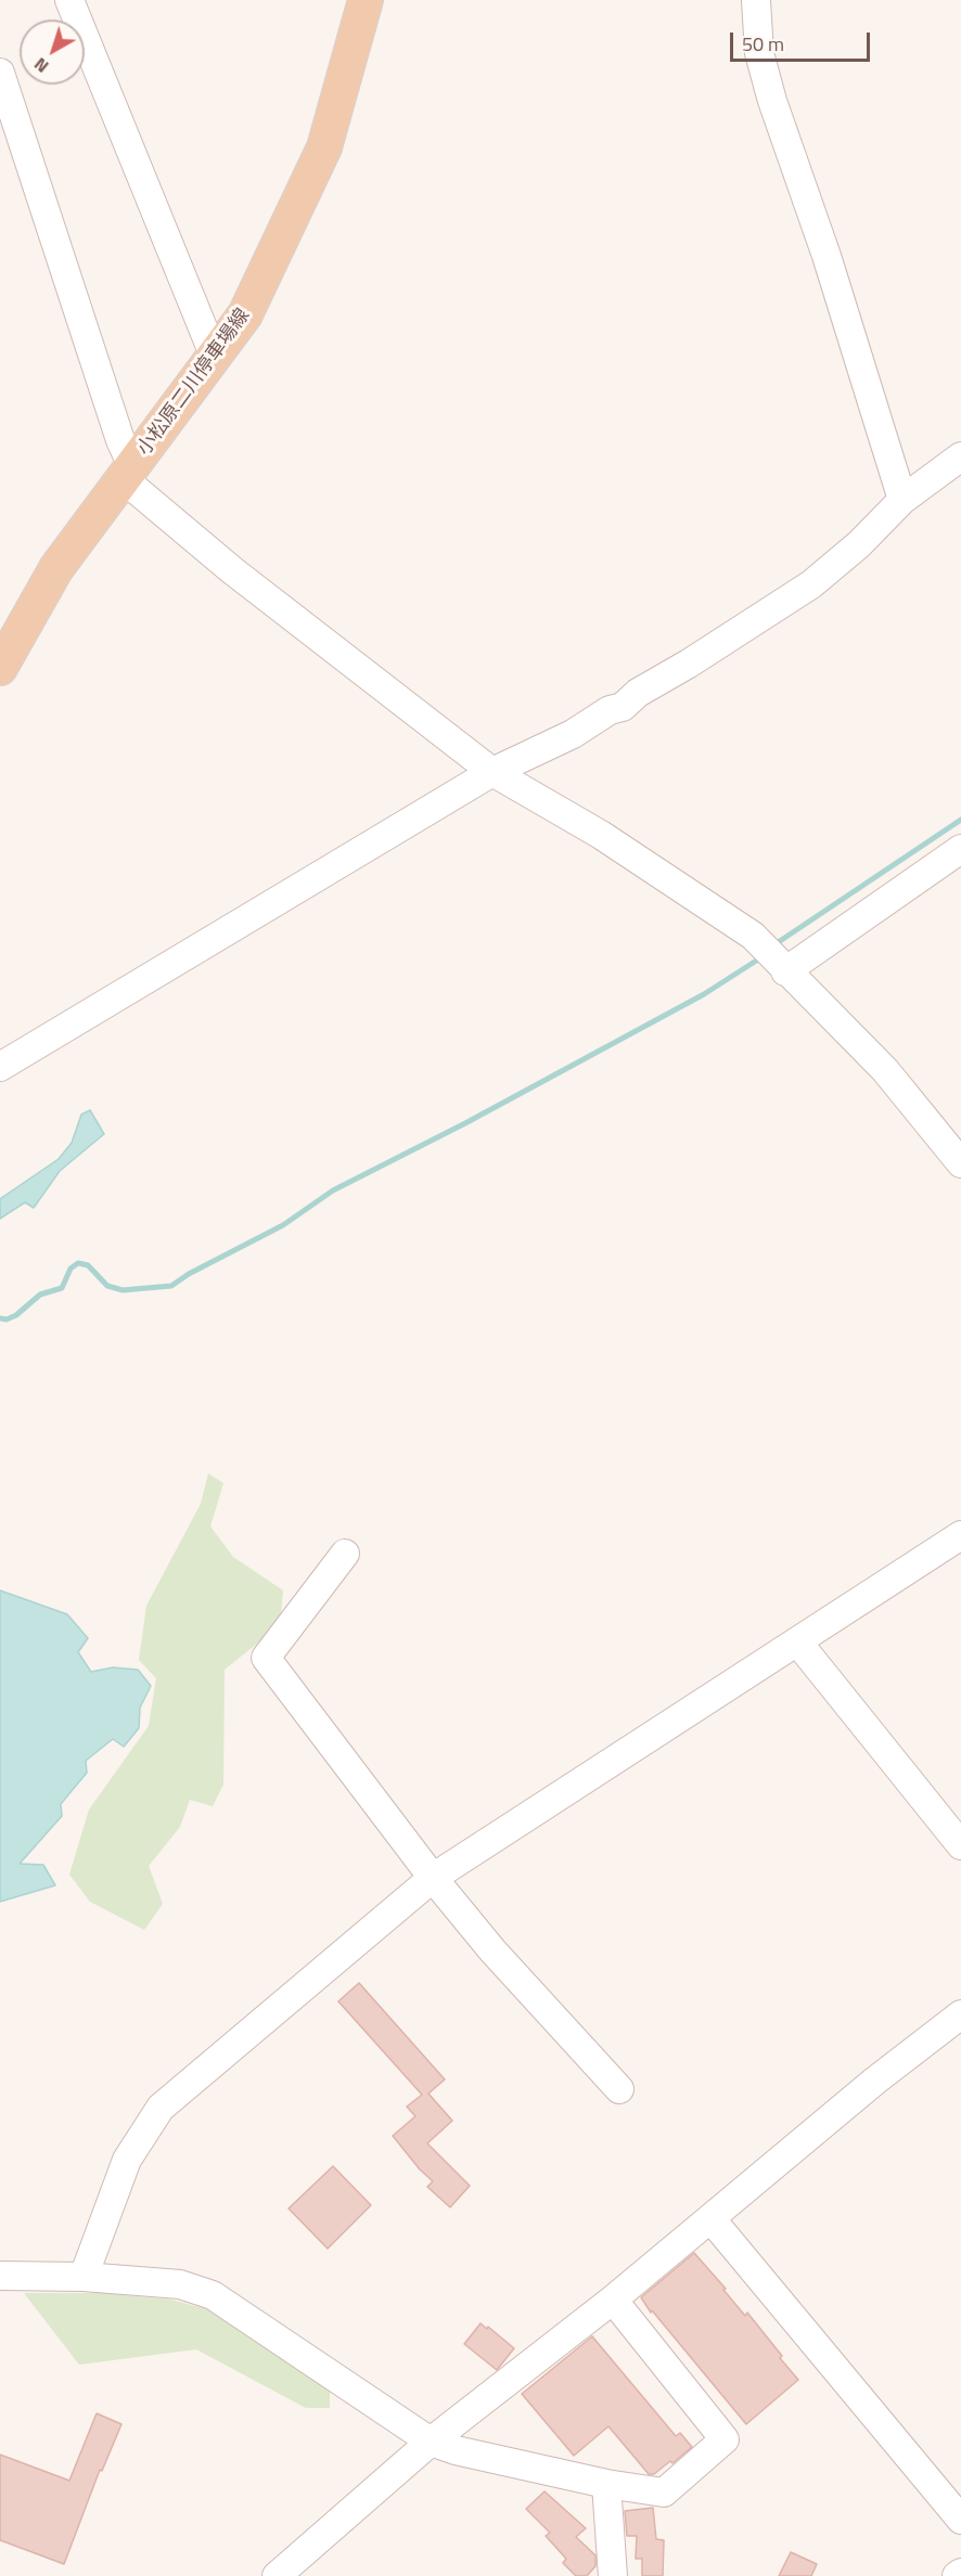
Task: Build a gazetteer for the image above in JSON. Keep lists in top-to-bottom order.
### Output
{
  "streets": {
    "main road": ["小松原二川停車場線"]
  },
  "scale_bar": "50 m",
  "north": "bottom left"
}
